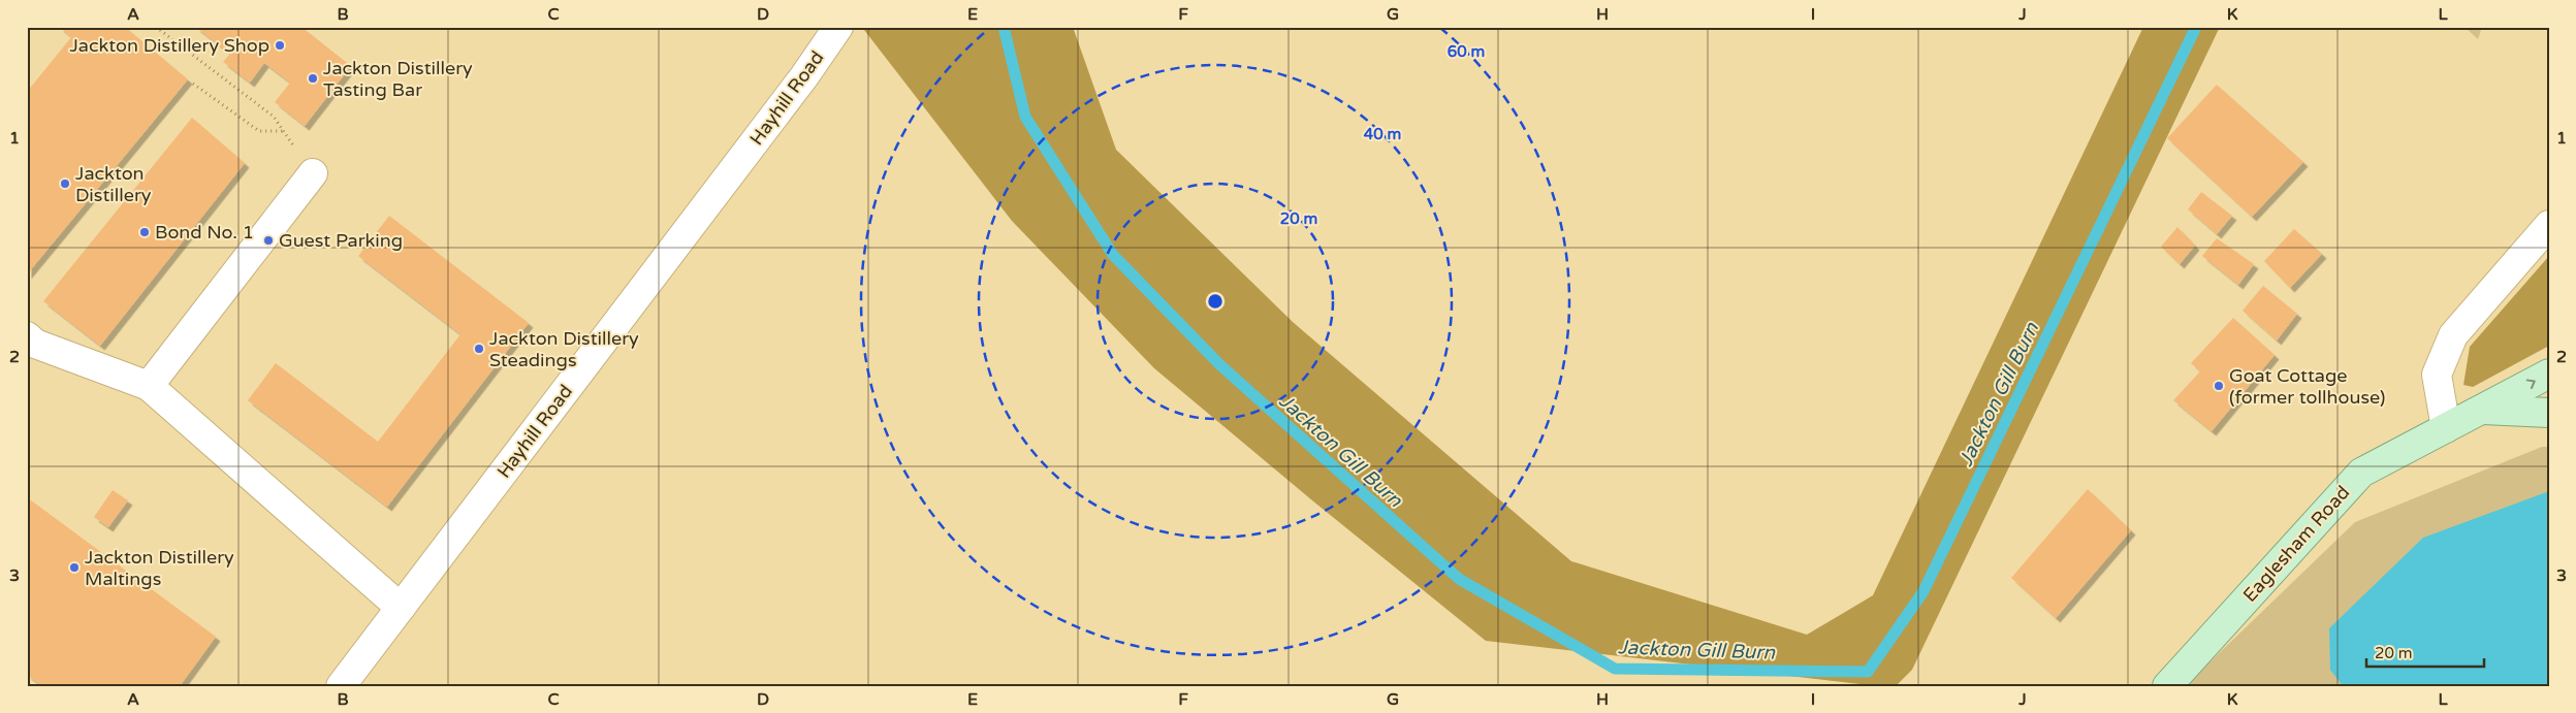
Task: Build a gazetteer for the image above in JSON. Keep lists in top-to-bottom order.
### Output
{
  "streets": {
    "main road": ["Eaglesham Road"],
    "street": ["Hayhill Road"]
  },
  "water": ["Jackton Gill Burn"],
  "places": [
    "Jackton Distillery Shop",
    "Jackton Distillery Tasting Bar",
    "Jackton Distillery",
    "Bond No. 1",
    "Guest Parking",
    "Jackton Distillery Steadings",
    "Goat Cottage (former tollhouse)",
    "Jackton Distillery Maltings"
  ],
  "scale_bar": "20 m",
  "grid": {
    "columns": [
      "A",
      "B",
      "C",
      "D",
      "E",
      "F",
      "G",
      "H",
      "I",
      "J",
      "K",
      "L"
    ],
    "rows": ["1", "2", "3"]
  },
  "rings": ["60 m", "40 m", "20 m"]
}
